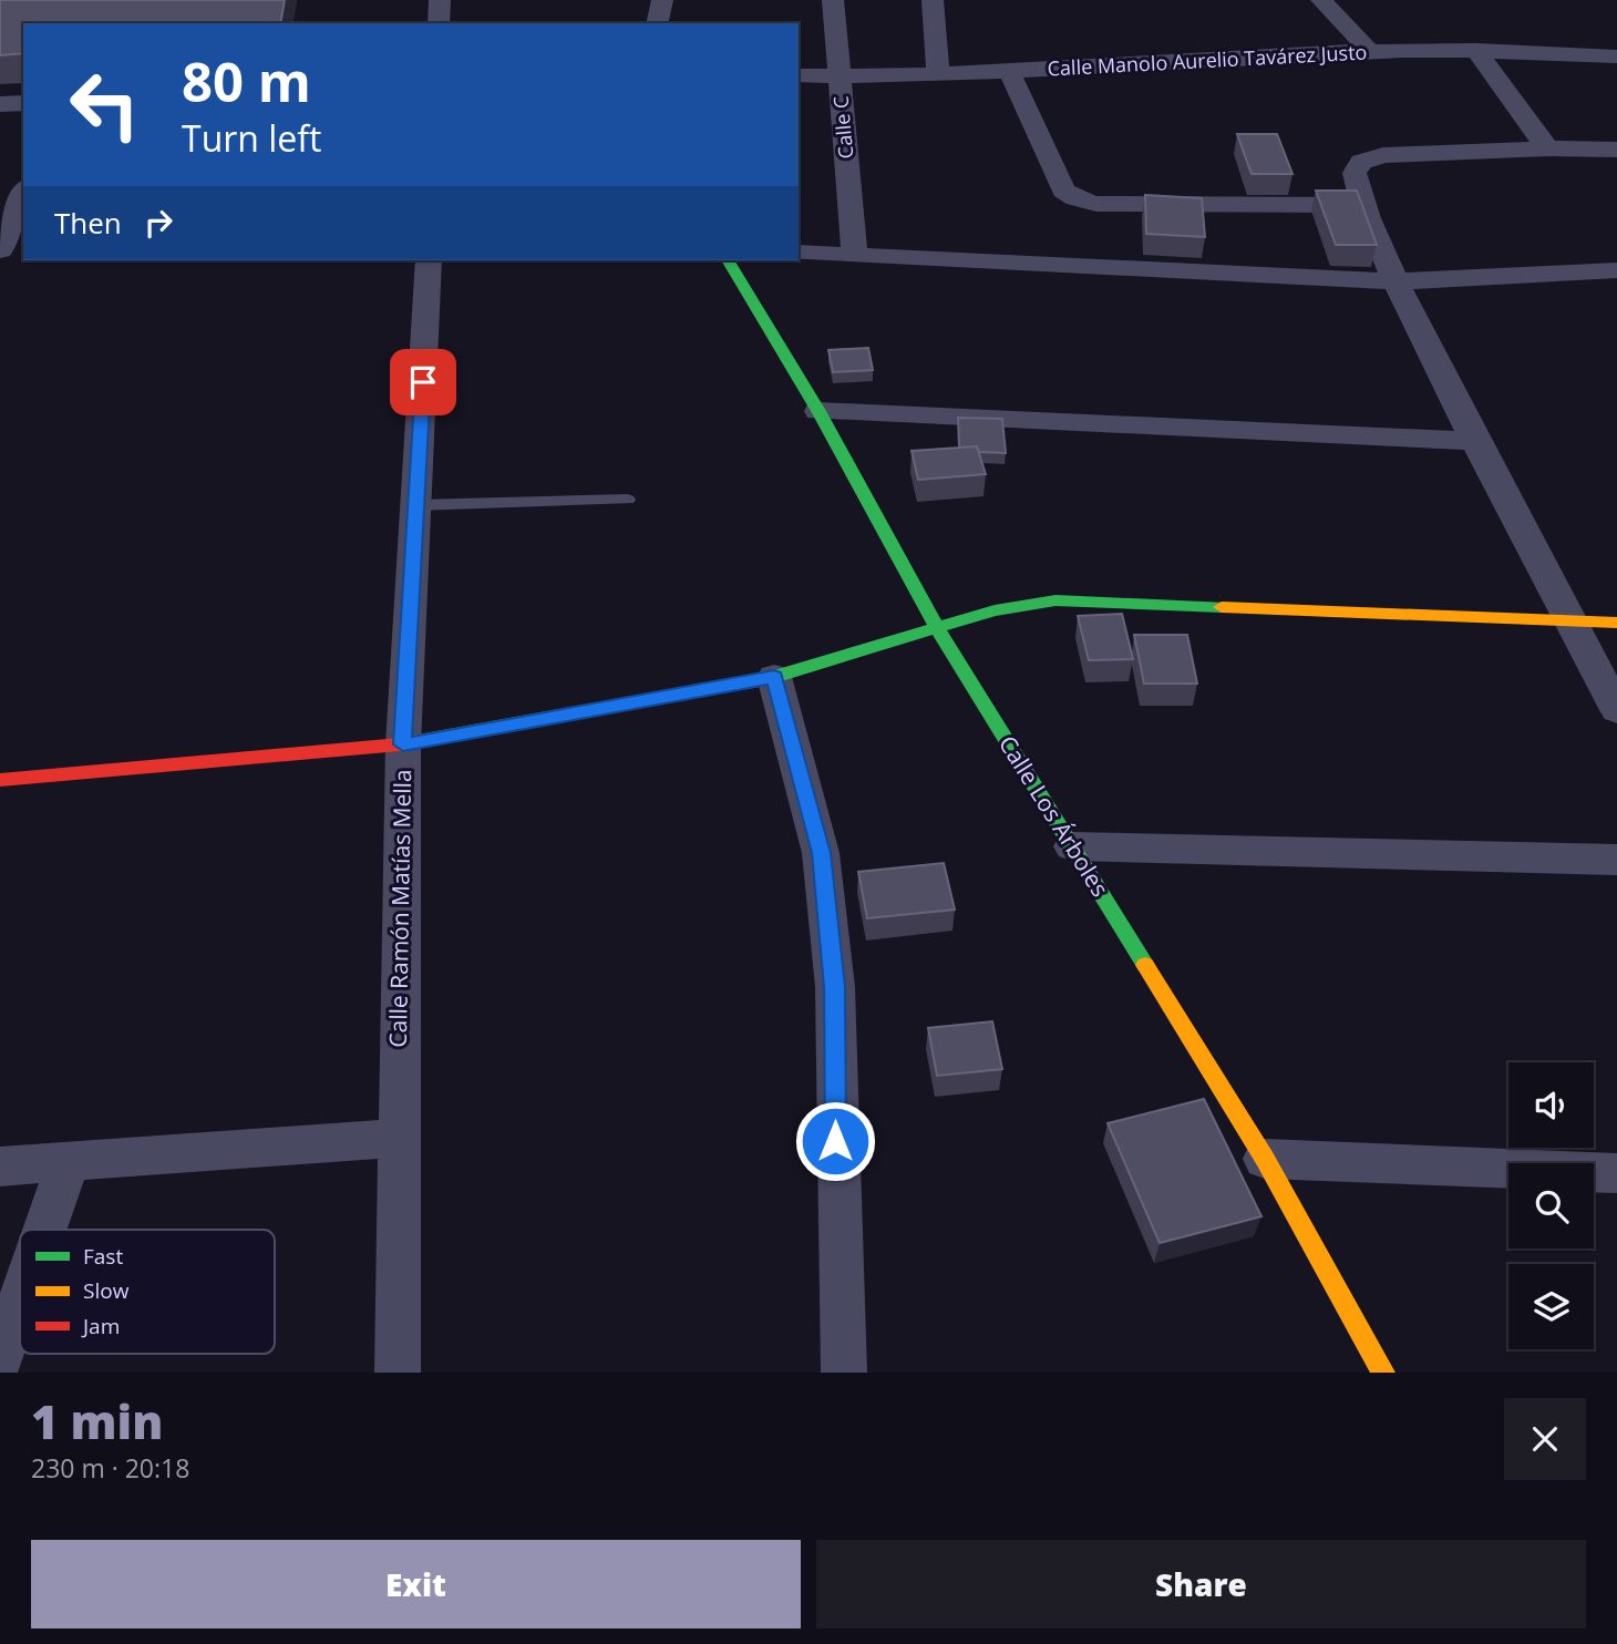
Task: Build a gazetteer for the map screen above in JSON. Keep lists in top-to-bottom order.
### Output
{
  "streets": {
    "street": [
      "Calle Manolo Aurelio Tavárez Justo",
      "Calle C",
      "Calle Los Árboles",
      "Calle Ramón Matías Mella"
    ]
  },
  "crossings": [
    ["Calle Manolo Aurelio Tavárez Justo", "Calle C"]
  ],
  "legend": ["Fast", "Slow", "Jam"],
  "page": {
    "turn": ["80 m", "Turn left"],
    "then": "Then",
    "heading": ["1 min", "230 m · 20:18"],
    "buttons": ["Exit", "Share"]
  }
}
